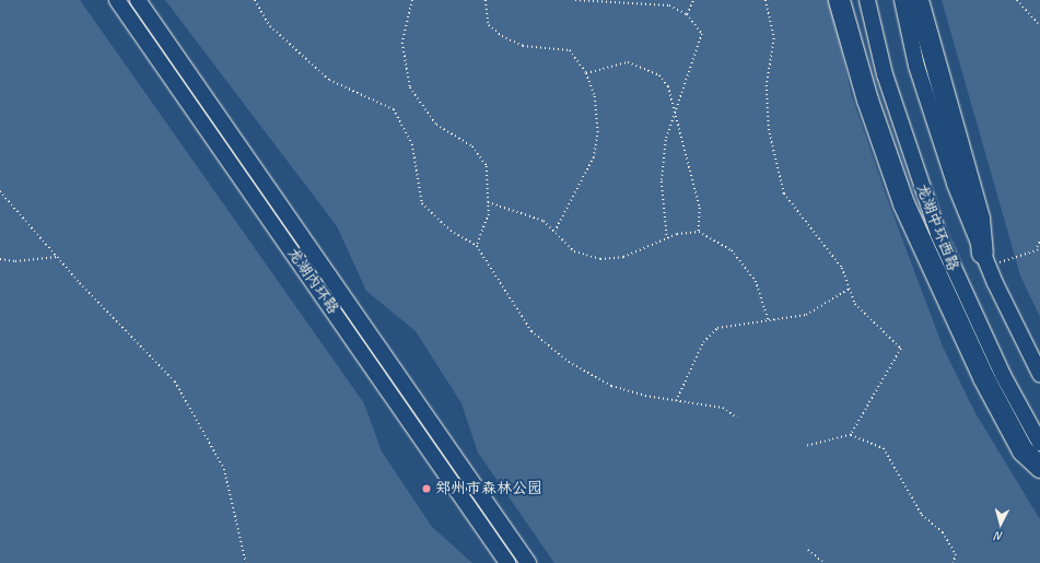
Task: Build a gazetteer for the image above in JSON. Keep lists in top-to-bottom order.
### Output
{
  "streets": {
    "main road": ["龙湖中环西路", "龙湖内环路"]
  },
  "places": ["郑州市森林公园"],
  "north": "bottom"
}
